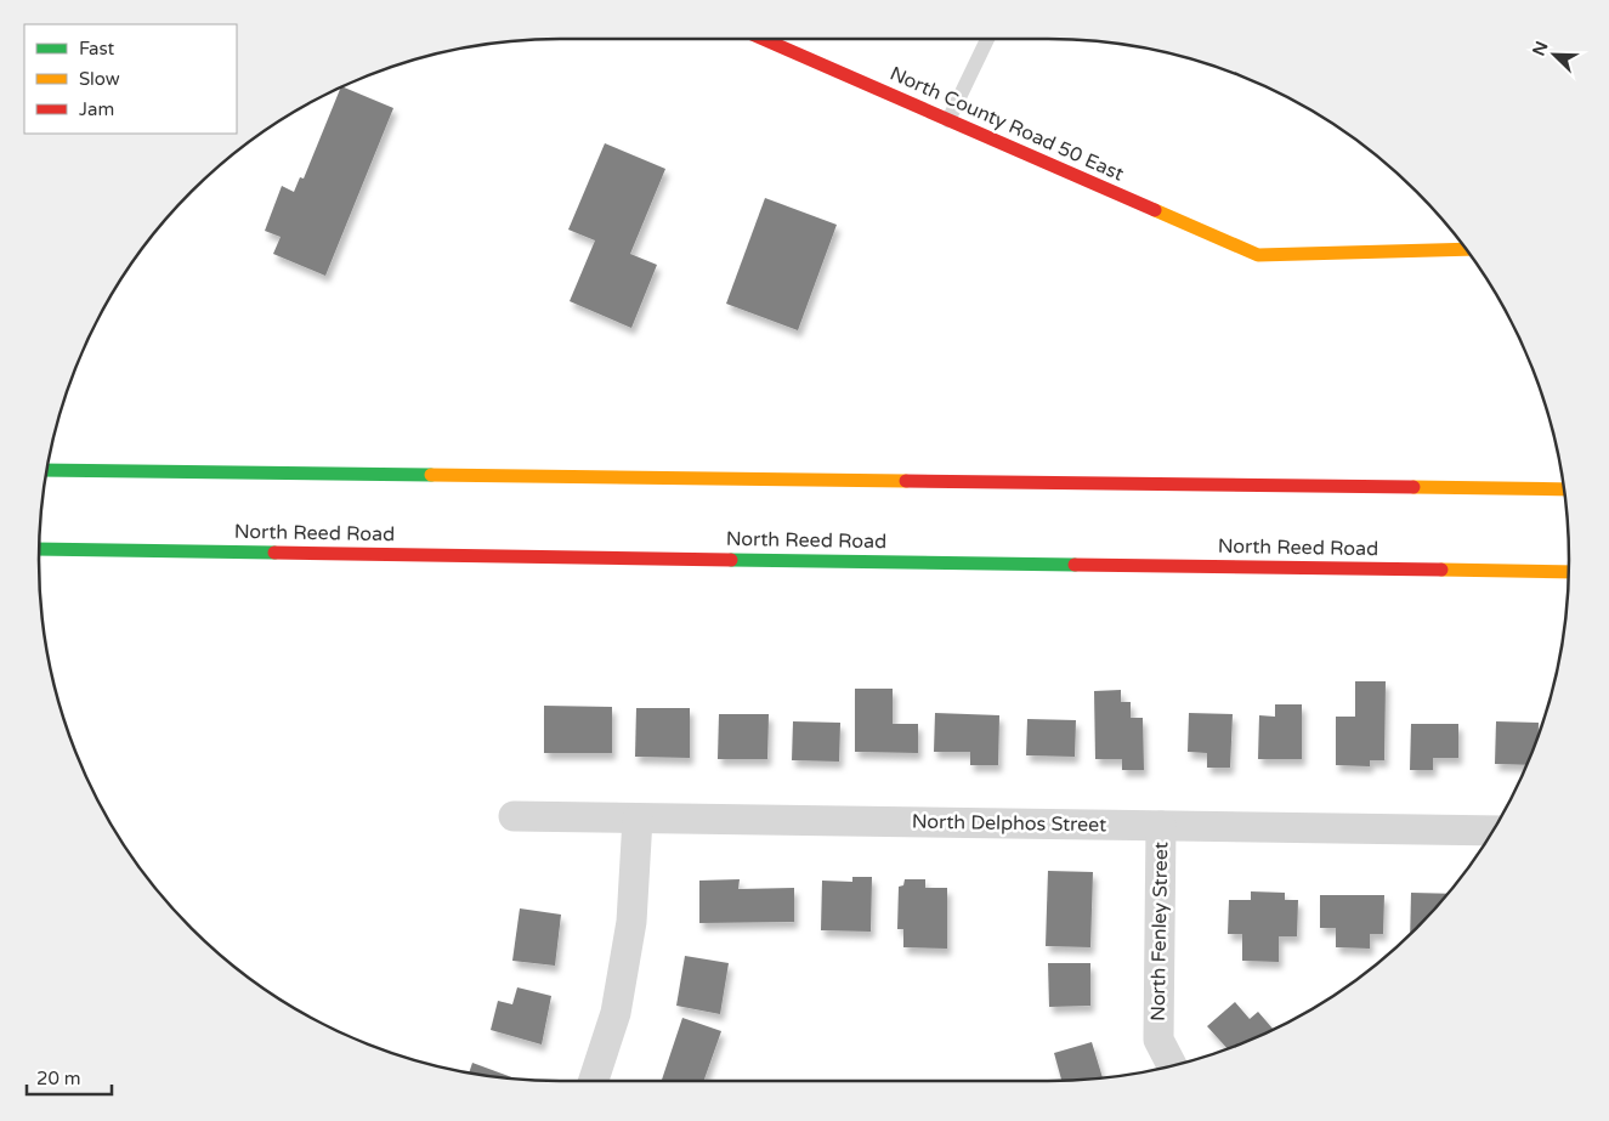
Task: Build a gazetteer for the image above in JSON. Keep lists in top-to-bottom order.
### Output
{
  "streets": {
    "main road": ["North County Road 50 East", "North Reed Road"],
    "street": ["North Delphos Street", "North Fenley Street"]
  },
  "crossings": [
    ["North Delphos Street", "North Fenley Street"]
  ],
  "legend": ["Fast", "Slow", "Jam"],
  "scale_bar": "20 m",
  "north": "top left"
}
